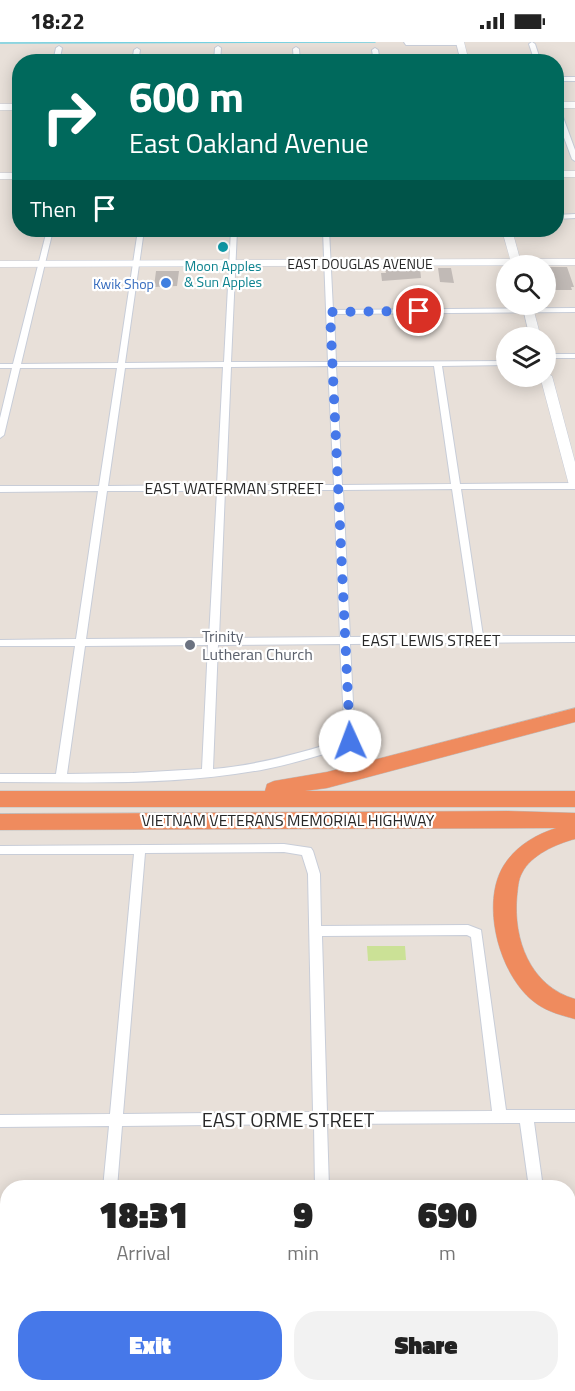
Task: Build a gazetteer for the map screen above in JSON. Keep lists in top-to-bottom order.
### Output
{
  "streets": {
    "highway": ["VIETNAM VETERANS MEMORIAL HIGHWAY"],
    "main road": ["EAST DOUGLAS AVENUE"],
    "street": ["EAST WATERMAN STREET", "EAST LEWIS STREET", "EAST ORME STREET"]
  },
  "places": ["Moon Apples & Sun Apples", "Kwik Shop", "Trinity Lutheran Church"],
  "page": {
    "status": "18:22",
    "turn": ["600 m", "East Oakland Avenue"],
    "then": "Then",
    "eta": [
      "18:31",
      "Arrival",
      "9",
      "min",
      "690",
      "m"
    ],
    "buttons": ["Exit", "Share"]
  }
}
